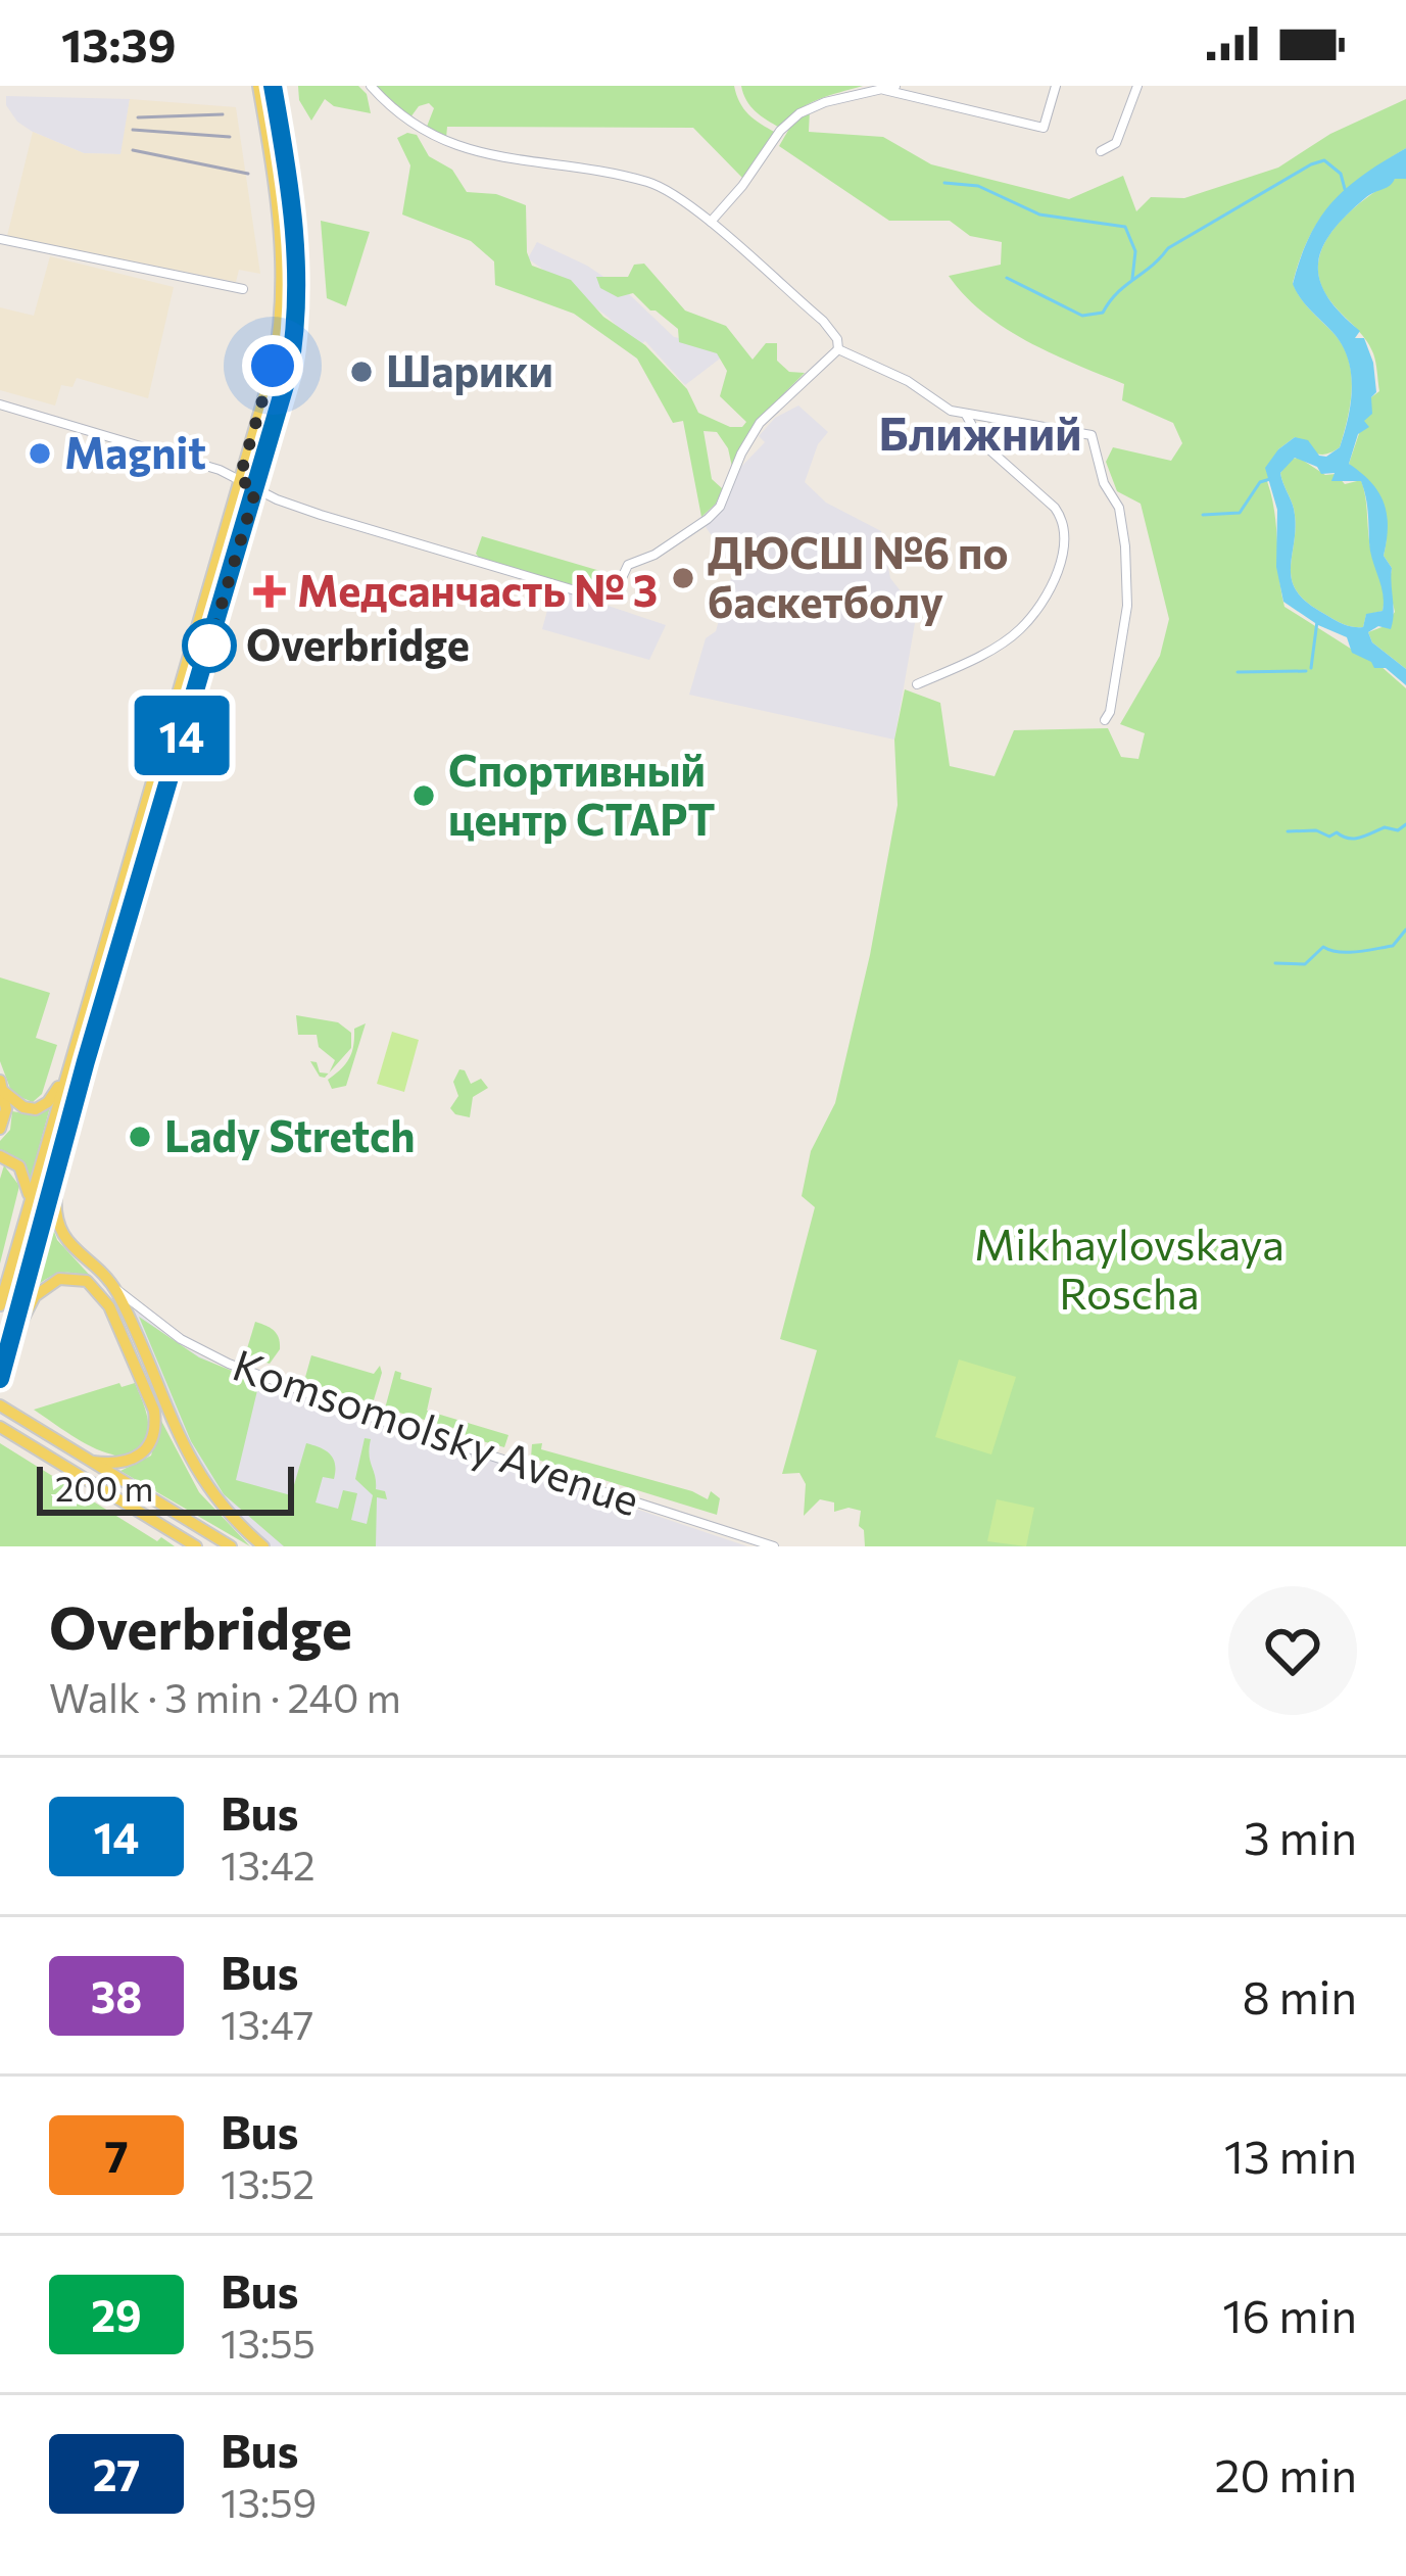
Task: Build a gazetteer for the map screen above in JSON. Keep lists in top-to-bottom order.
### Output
{
  "streets": {
    "street": ["Komsomolsky Avenue"]
  },
  "districts": ["Ближний"],
  "parks": ["Mikhaylovskaya Roscha"],
  "places": {
    "other": [
      "Шарики",
      "Magnit",
      "ДЮСШ №6 по баскетболу",
      "Overbridge",
      "Спортивный центр СТАРТ",
      "Lady Stretch"
    ],
    "health": ["Медсанчасть № 3"]
  },
  "lines": ["bus line 14"],
  "scale_bar": "200 m",
  "page": {
    "status": "13:39",
    "on_map": "14",
    "scale": "200 m",
    "heading": ["Overbridge", "Walk · 3 min · 240 m"],
    "list": [
      {
        "mark": "14",
        "name": "Bus",
        "note": "13:42",
        "value": "3 min"
      },
      {
        "mark": "38",
        "name": "Bus",
        "note": "13:47",
        "value": "8 min"
      },
      {
        "mark": "7",
        "name": "Bus",
        "note": "13:52",
        "value": "13 min"
      },
      {
        "mark": "29",
        "name": "Bus",
        "note": "13:55",
        "value": "16 min"
      },
      {
        "mark": "27",
        "name": "Bus",
        "note": "13:59",
        "value": "20 min"
      }
    ]
  }
}
